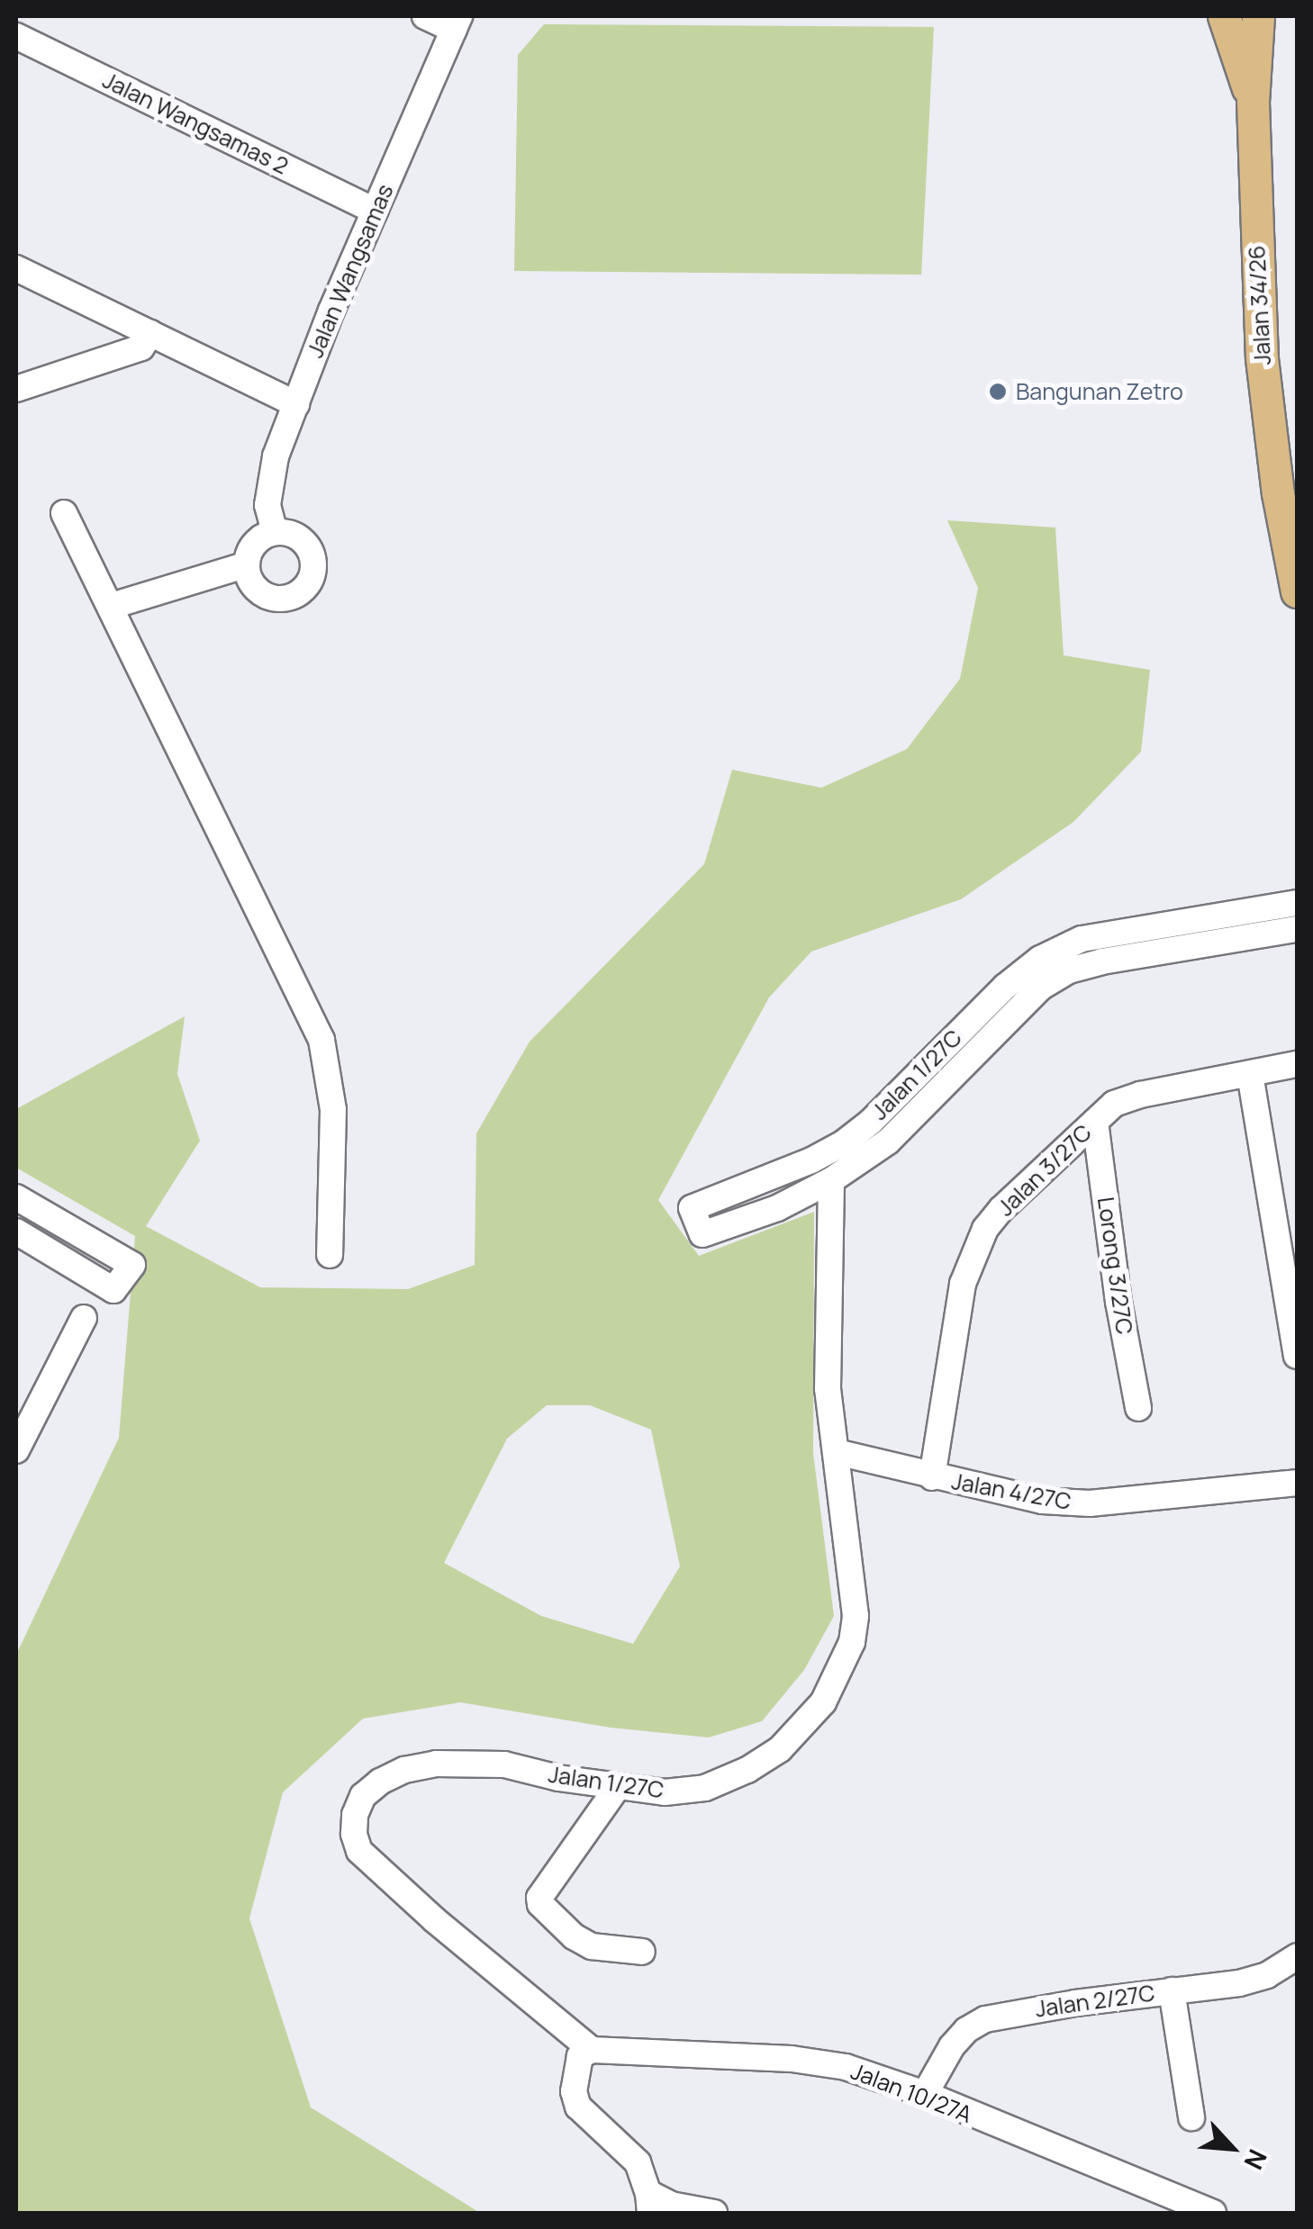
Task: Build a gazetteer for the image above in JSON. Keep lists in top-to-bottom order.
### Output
{
  "streets": {
    "main road": ["Jalan 34/26"],
    "street": [
      "Jalan Wangsamas 2",
      "Jalan Wangsamas",
      "Jalan 1/27C",
      "Jalan 3/27C",
      "Lorong 3/27C",
      "Jalan 4/27C",
      "Jalan 2/27C",
      "Jalan 10/27A"
    ]
  },
  "crossings": [
    ["Jalan Wangsamas 2", "Jalan Wangsamas"],
    ["Jalan 1/27C", "Jalan 4/27C"],
    ["Jalan 1/27C", "Jalan 10/27A"],
    ["Jalan 3/27C", "Lorong 3/27C"],
    ["Jalan 3/27C", "Jalan 4/27C"],
    ["Jalan 2/27C", "Jalan 10/27A"]
  ],
  "places": ["Bangunan Zetro"],
  "north": "bottom right"
}
